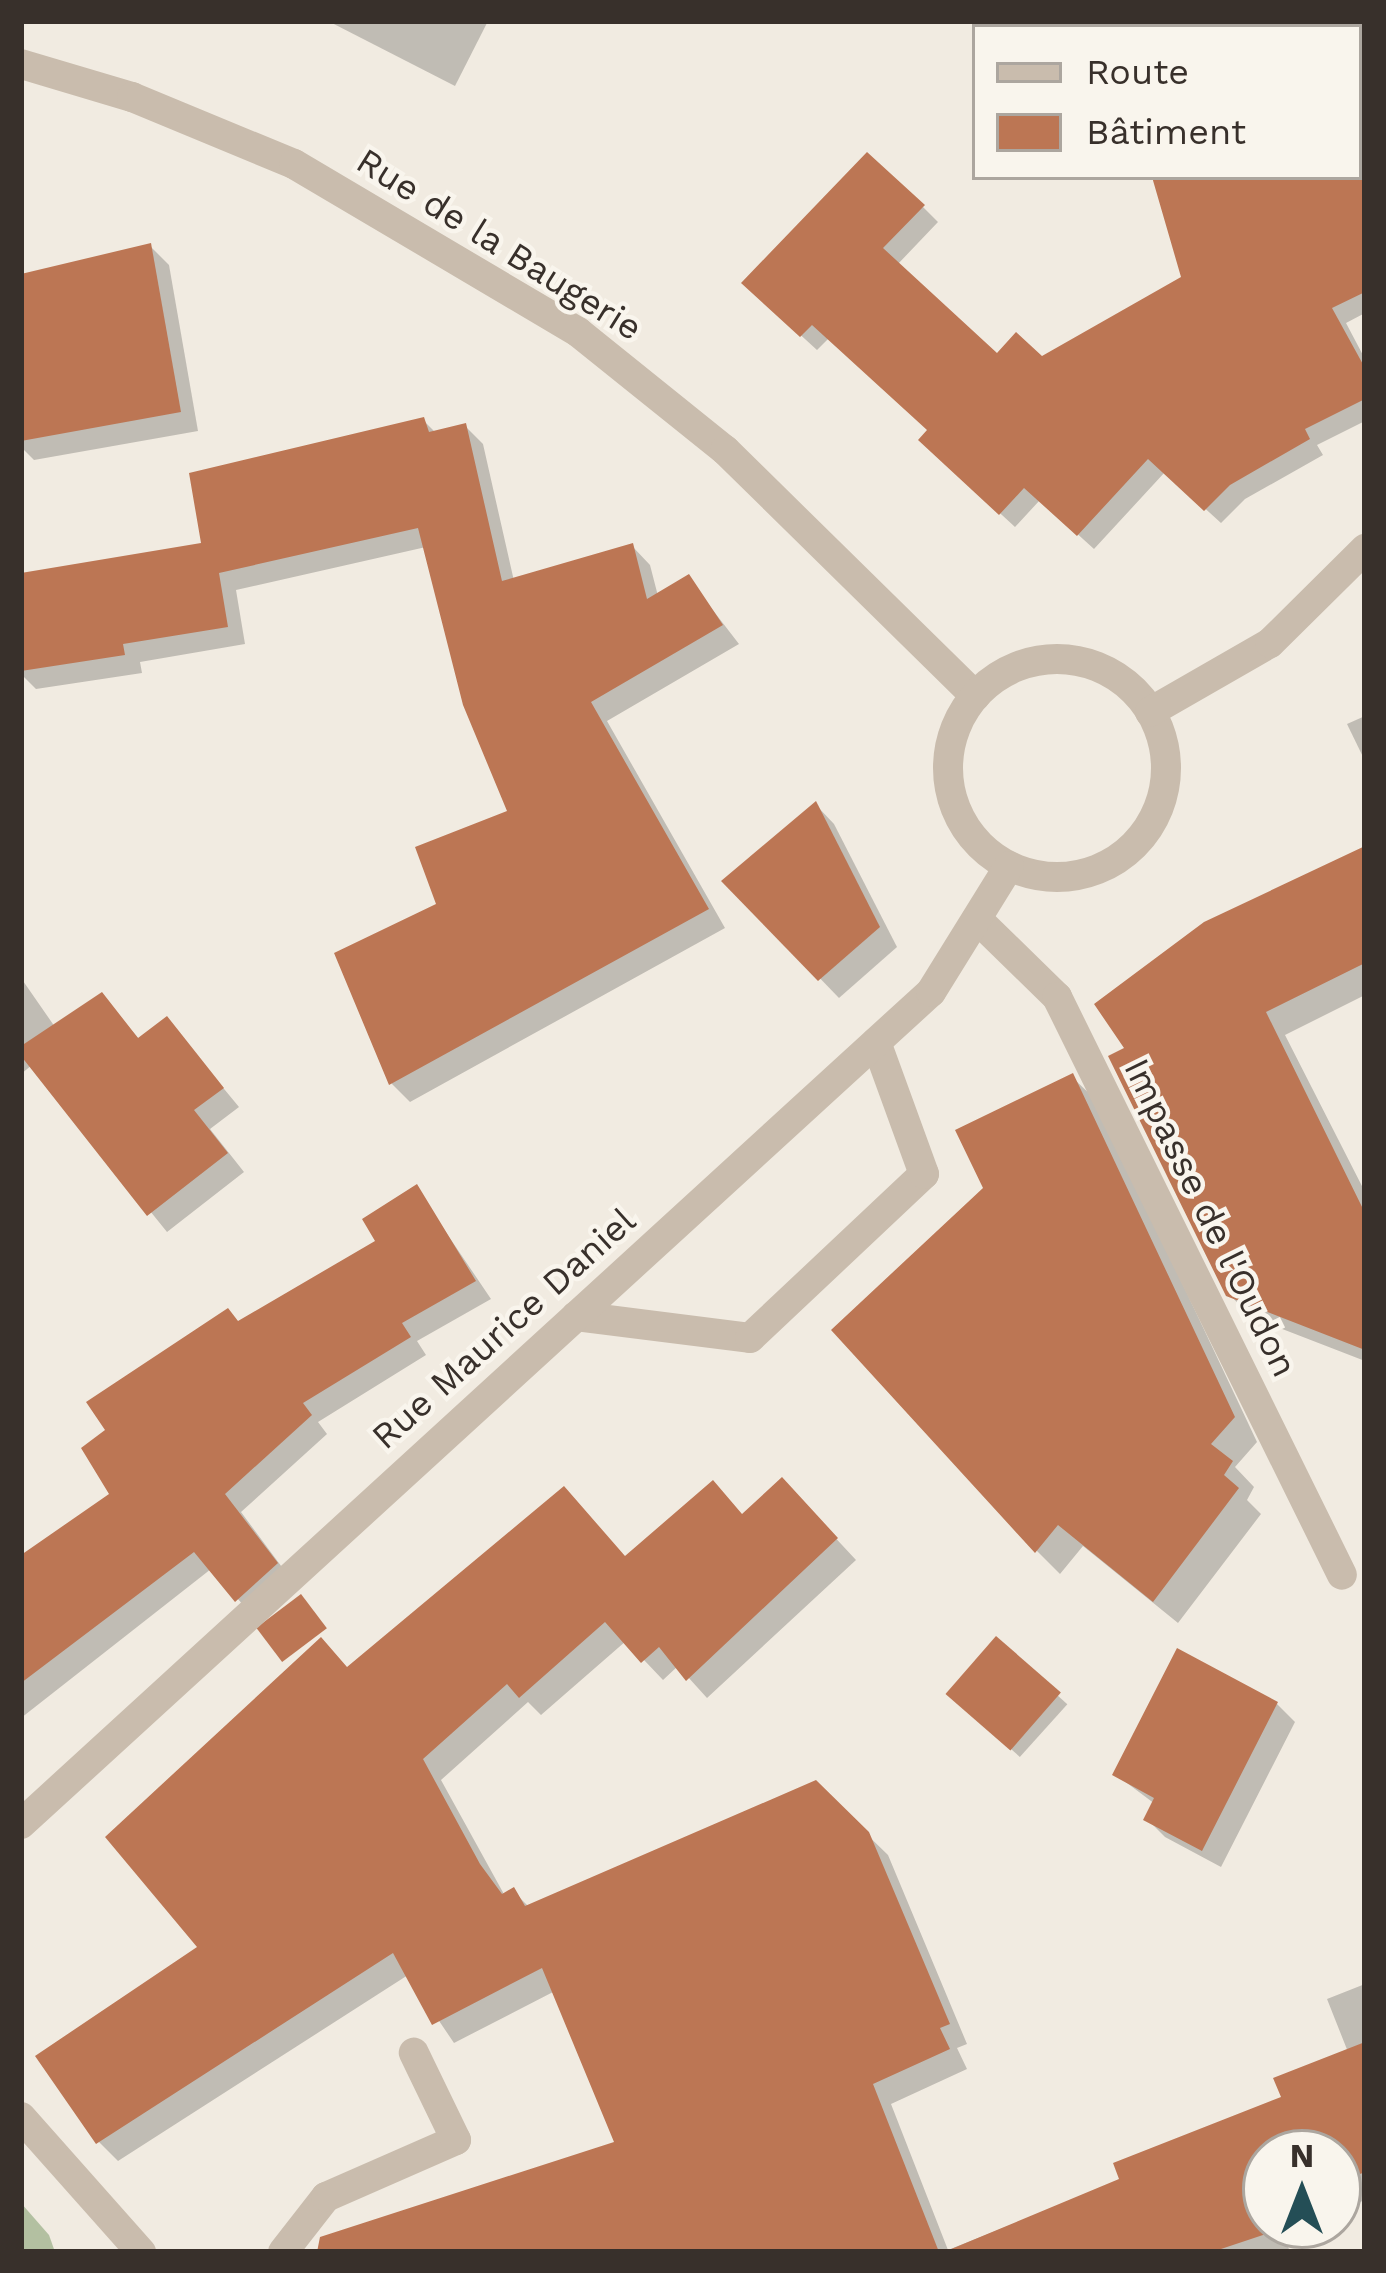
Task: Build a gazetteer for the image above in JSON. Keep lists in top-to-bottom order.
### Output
{
  "streets": {
    "street": ["Rue de la Baugerie", "Impasse de l'Oudon", "Rue Maurice Daniel"]
  },
  "crossings": [
    ["Rue de la Baugerie", "Rue Maurice Daniel"],
    ["Impasse de l'Oudon", "Rue Maurice Daniel"]
  ],
  "legend": ["Route", "Bâtiment"],
  "north": "top"
}
